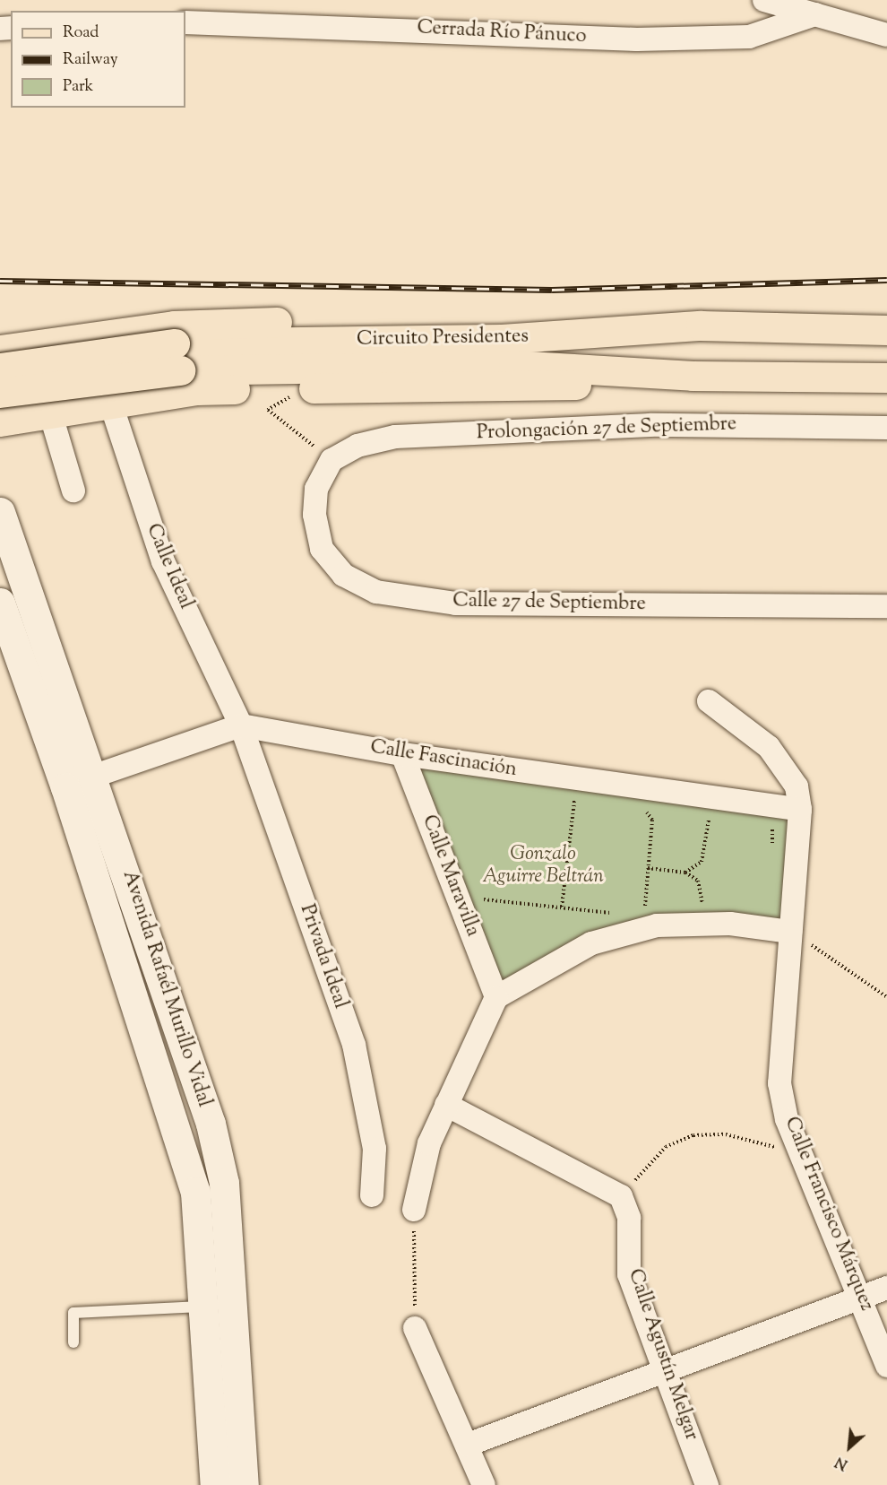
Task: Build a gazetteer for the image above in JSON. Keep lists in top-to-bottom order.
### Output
{
  "streets": {
    "main road": ["Circuito Presidentes", "Avenida Rafaél Murillo Vidal"],
    "street": [
      "Cerrada Río Pánuco",
      "Prolongación 27 de Septiembre",
      "Calle Ideal",
      "Calle 27 de Septiembre",
      "Calle Fascinación",
      "Calle Maravilla",
      "Privada Ideal",
      "Calle Francisco Márquez",
      "Calle Agustín Melgar"
    ]
  },
  "crossings": [
    ["Prolongación 27 de Septiembre", "Calle 27 de Septiembre"],
    ["Calle Ideal", "Calle Fascinación"],
    ["Calle Ideal", "Privada Ideal"],
    ["Calle Fascinación", "Calle Maravilla"],
    ["Calle Fascinación", "Privada Ideal"],
    ["Calle Fascinación", "Avenida Rafaél Murillo Vidal"],
    ["Calle Fascinación", "Calle Francisco Márquez"]
  ],
  "parks": ["Gonzalo Aguirre Beltrán"],
  "legend": ["Road", "Railway", "Park"],
  "north": "bottom left"
}
